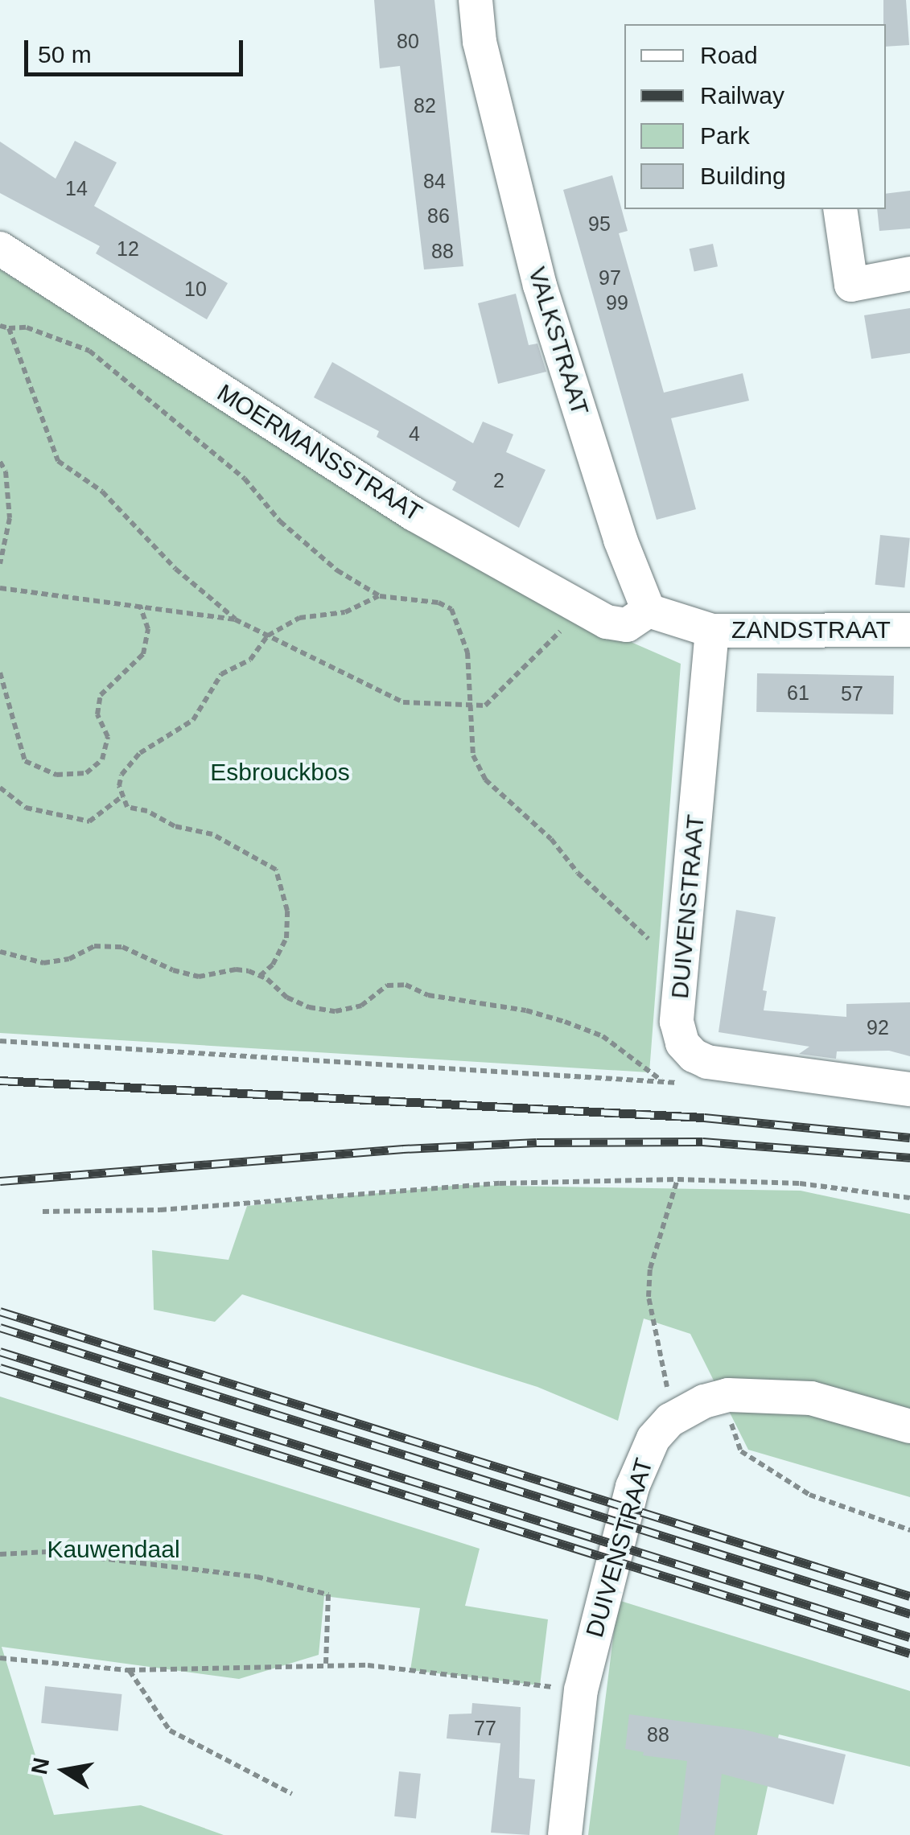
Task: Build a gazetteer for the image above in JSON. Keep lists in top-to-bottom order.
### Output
{
  "streets": {
    "street": [
      "VALKSTRAAT",
      "MOERMANSSTRAAT",
      "ZANDSTRAAT",
      "DUIVENSTRAAT"
    ]
  },
  "crossings": [
    ["VALKSTRAAT", "MOERMANSSTRAAT"],
    ["ZANDSTRAAT", "DUIVENSTRAAT"]
  ],
  "parks": ["Esbrouckbos", "Kauwendaal"],
  "house_numbers": [
    "80",
    "82",
    "84",
    "14",
    "86",
    "95",
    "12",
    "88",
    "97",
    "10",
    "99",
    "4",
    "2",
    "61",
    "57",
    "92",
    "77",
    "88"
  ],
  "legend": [
    "Road",
    "Railway",
    "Park",
    "Building"
  ],
  "scale_bar": "50 m",
  "north": "left"
}
